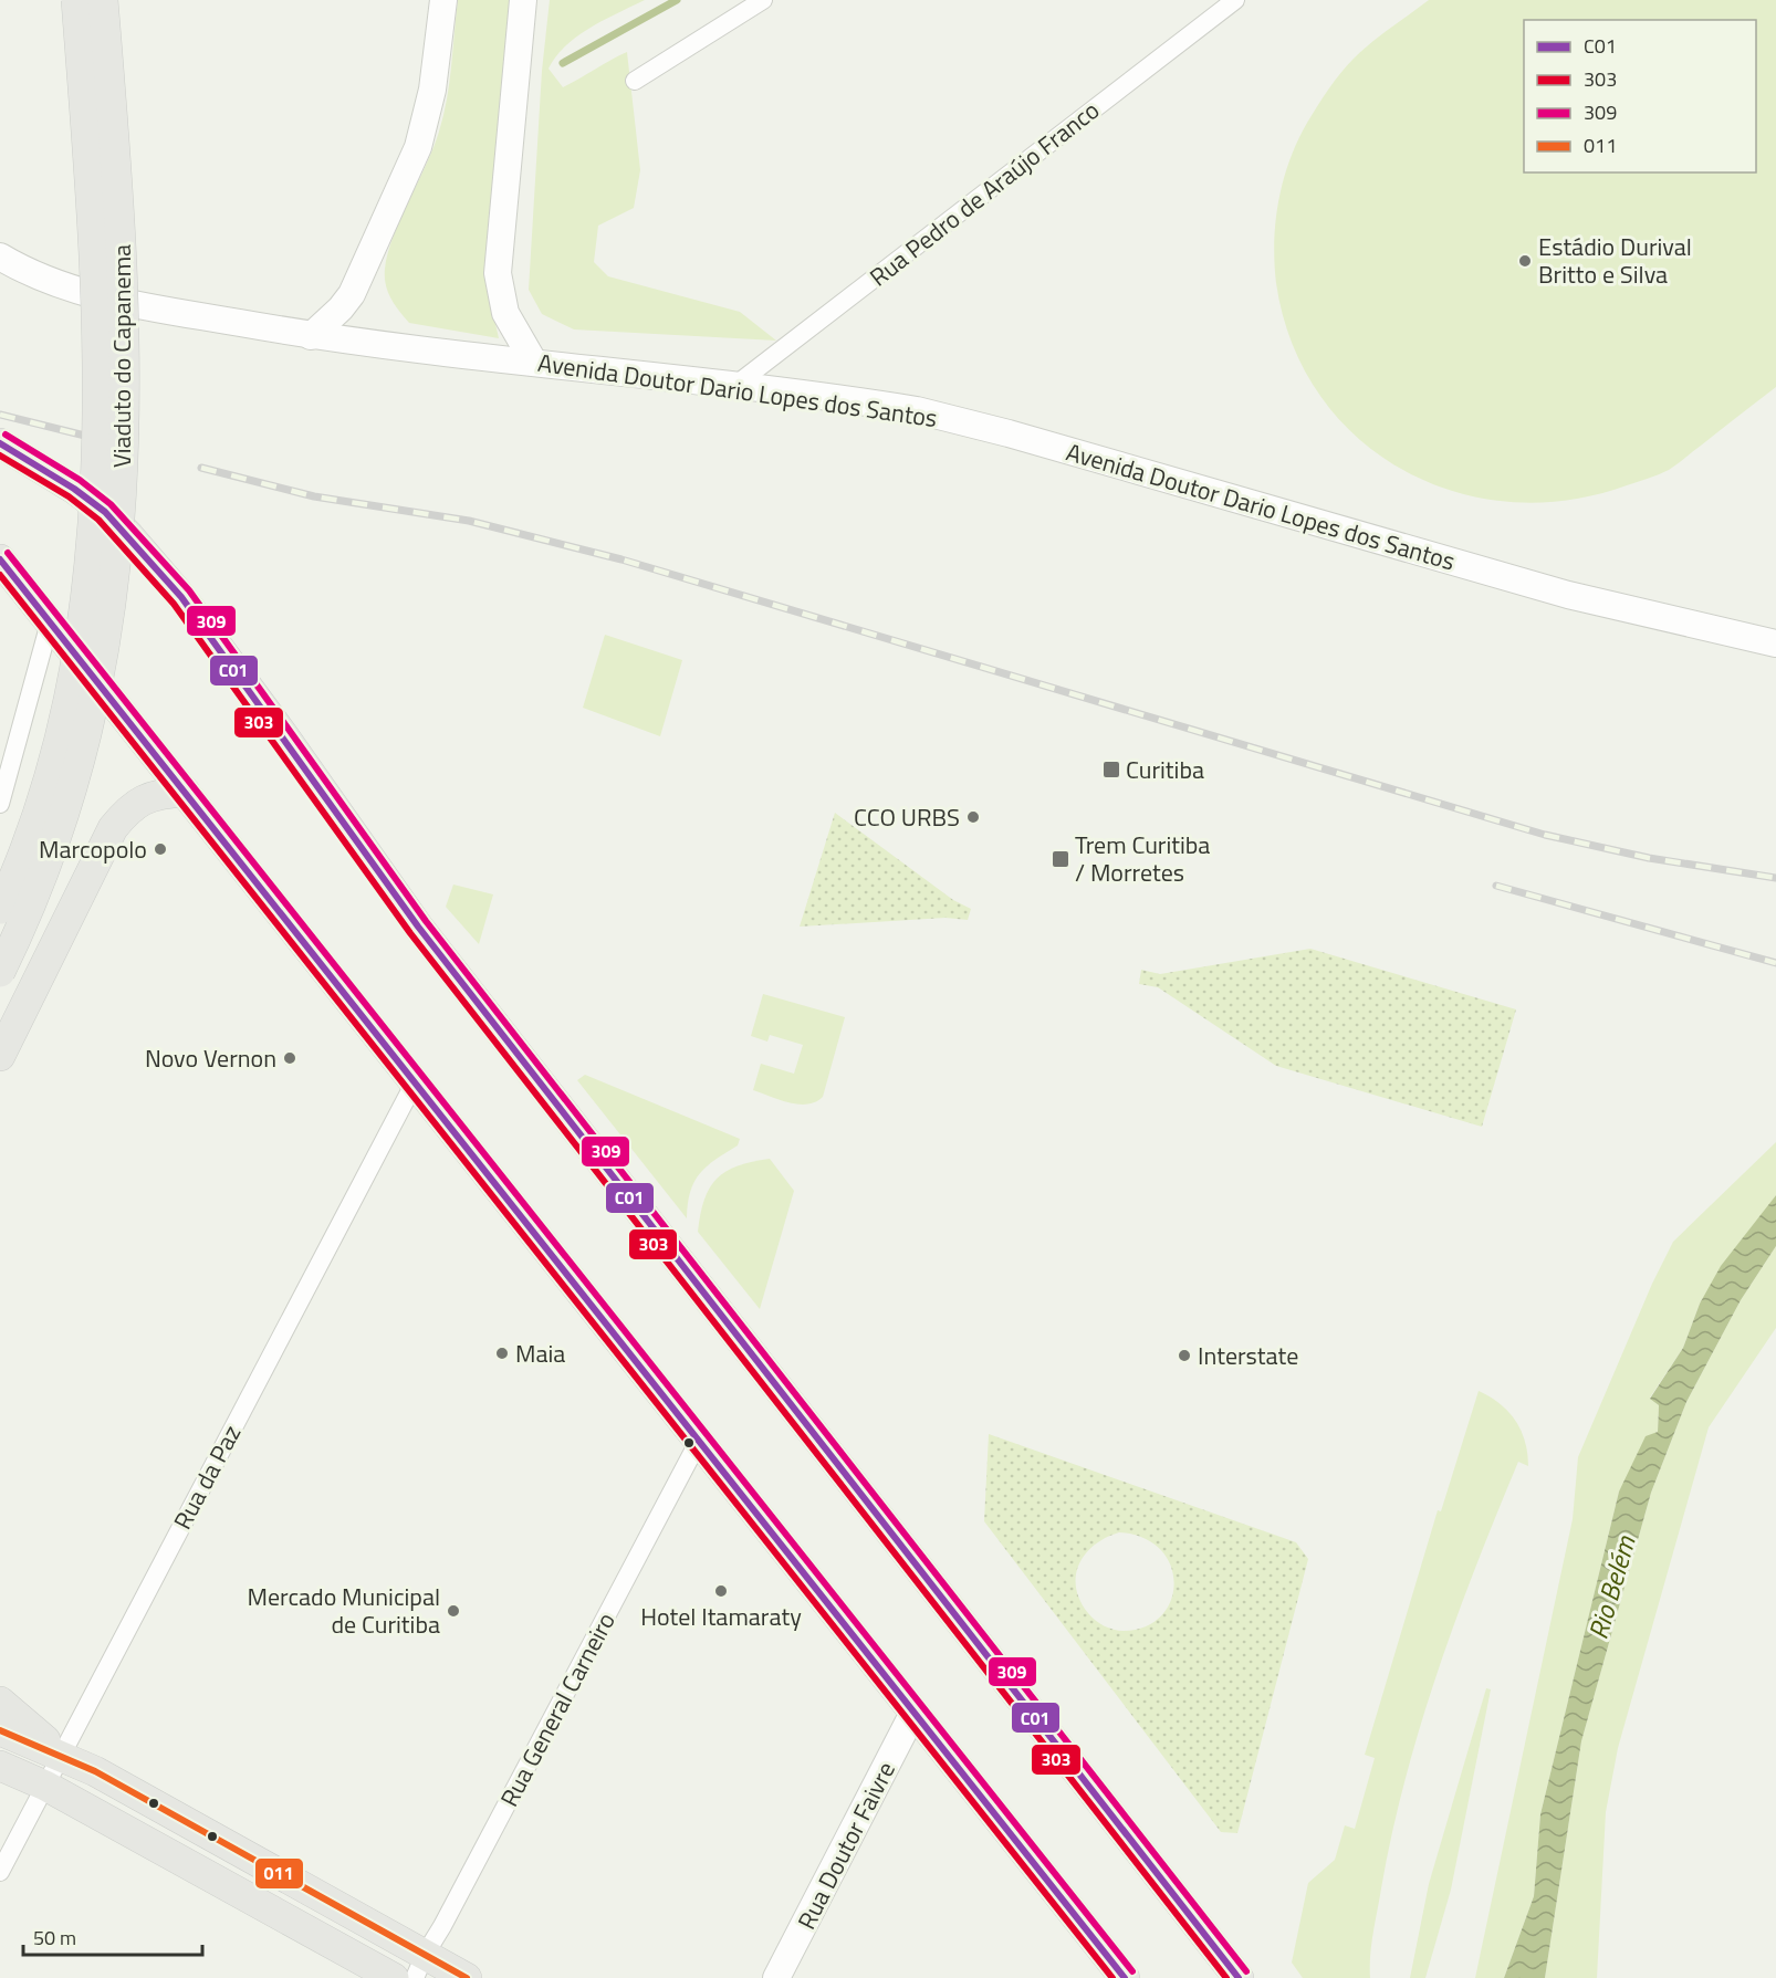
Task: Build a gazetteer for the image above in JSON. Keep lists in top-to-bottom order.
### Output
{
  "streets": {
    "main road": ["Viaduto do Capanema", "Avenida Doutor Dario Lopes dos Santos", "Rua Doutor Faivre"],
    "street": ["Rua Pedro de Araújo Franco", "Rua da Paz", "Rua General Carneiro"]
  },
  "crossings": [
    ["Rua Pedro de Araújo Franco", "Avenida Doutor Dario Lopes dos Santos"]
  ],
  "water": ["Rio Belém"],
  "places": {
    "other": [
      "Estádio Durival Britto e Silva",
      "CCO URBS",
      "Marcopolo",
      "Novo Vernon",
      "Maia",
      "Interstate",
      "Hotel Itamaraty",
      "Mercado Municipal de Curitiba"
    ],
    "transit": ["Curitiba", "Trem Curitiba / Morretes"]
  },
  "lines": [
    "transit line 309",
    "transit line C01",
    "transit line 303",
    "transit line 011"
  ],
  "legend": [
    "C01",
    "303",
    "309",
    "011"
  ],
  "scale_bar": "50 m"
}
